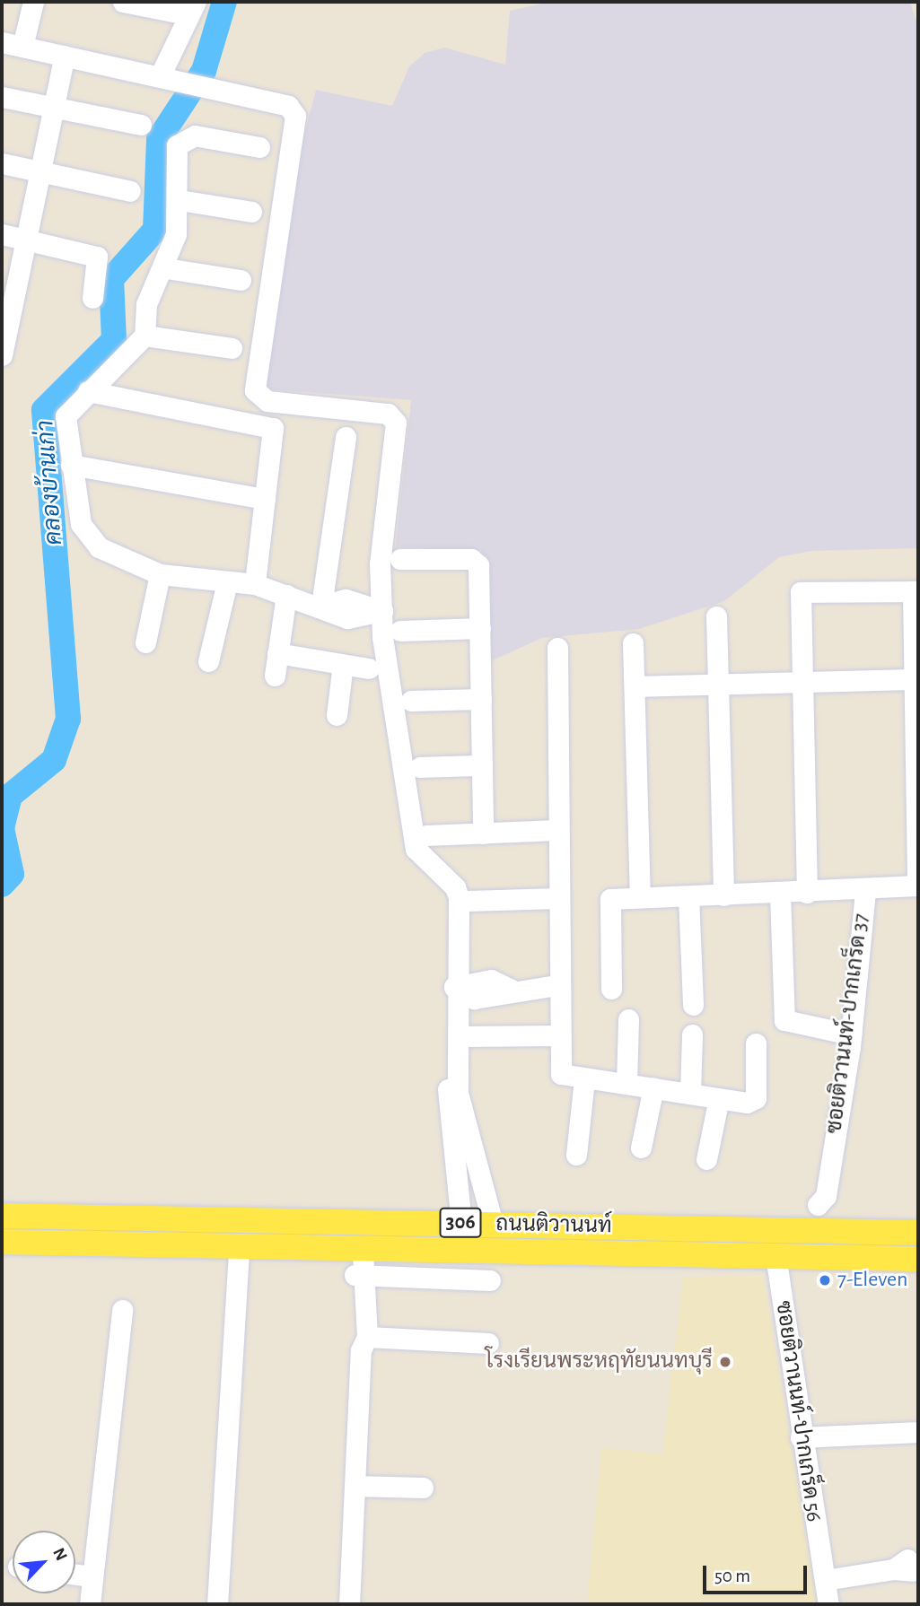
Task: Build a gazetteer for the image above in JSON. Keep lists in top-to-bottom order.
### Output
{
  "streets": {
    "main road": ["306", "ถนนติวานนท์"],
    "street": ["ซอยติวานนท์-ปากเกร็ด 37", "ซอยติวานนท์-ปากเกร็ด 56"]
  },
  "crossings": [
    ["ซอยติวานนท์-ปากเกร็ด 37", "ถนนติวานนท์"],
    ["ถนนติวานนท์", "ซอยติวานนท์-ปากเกร็ด 56"]
  ],
  "water": ["คลองบ้านเก่า"],
  "places": ["7-Eleven", "โรงเรียนพระหฤทัยนนทบุรี"],
  "scale_bar": "50 m",
  "north": "top right"
}
